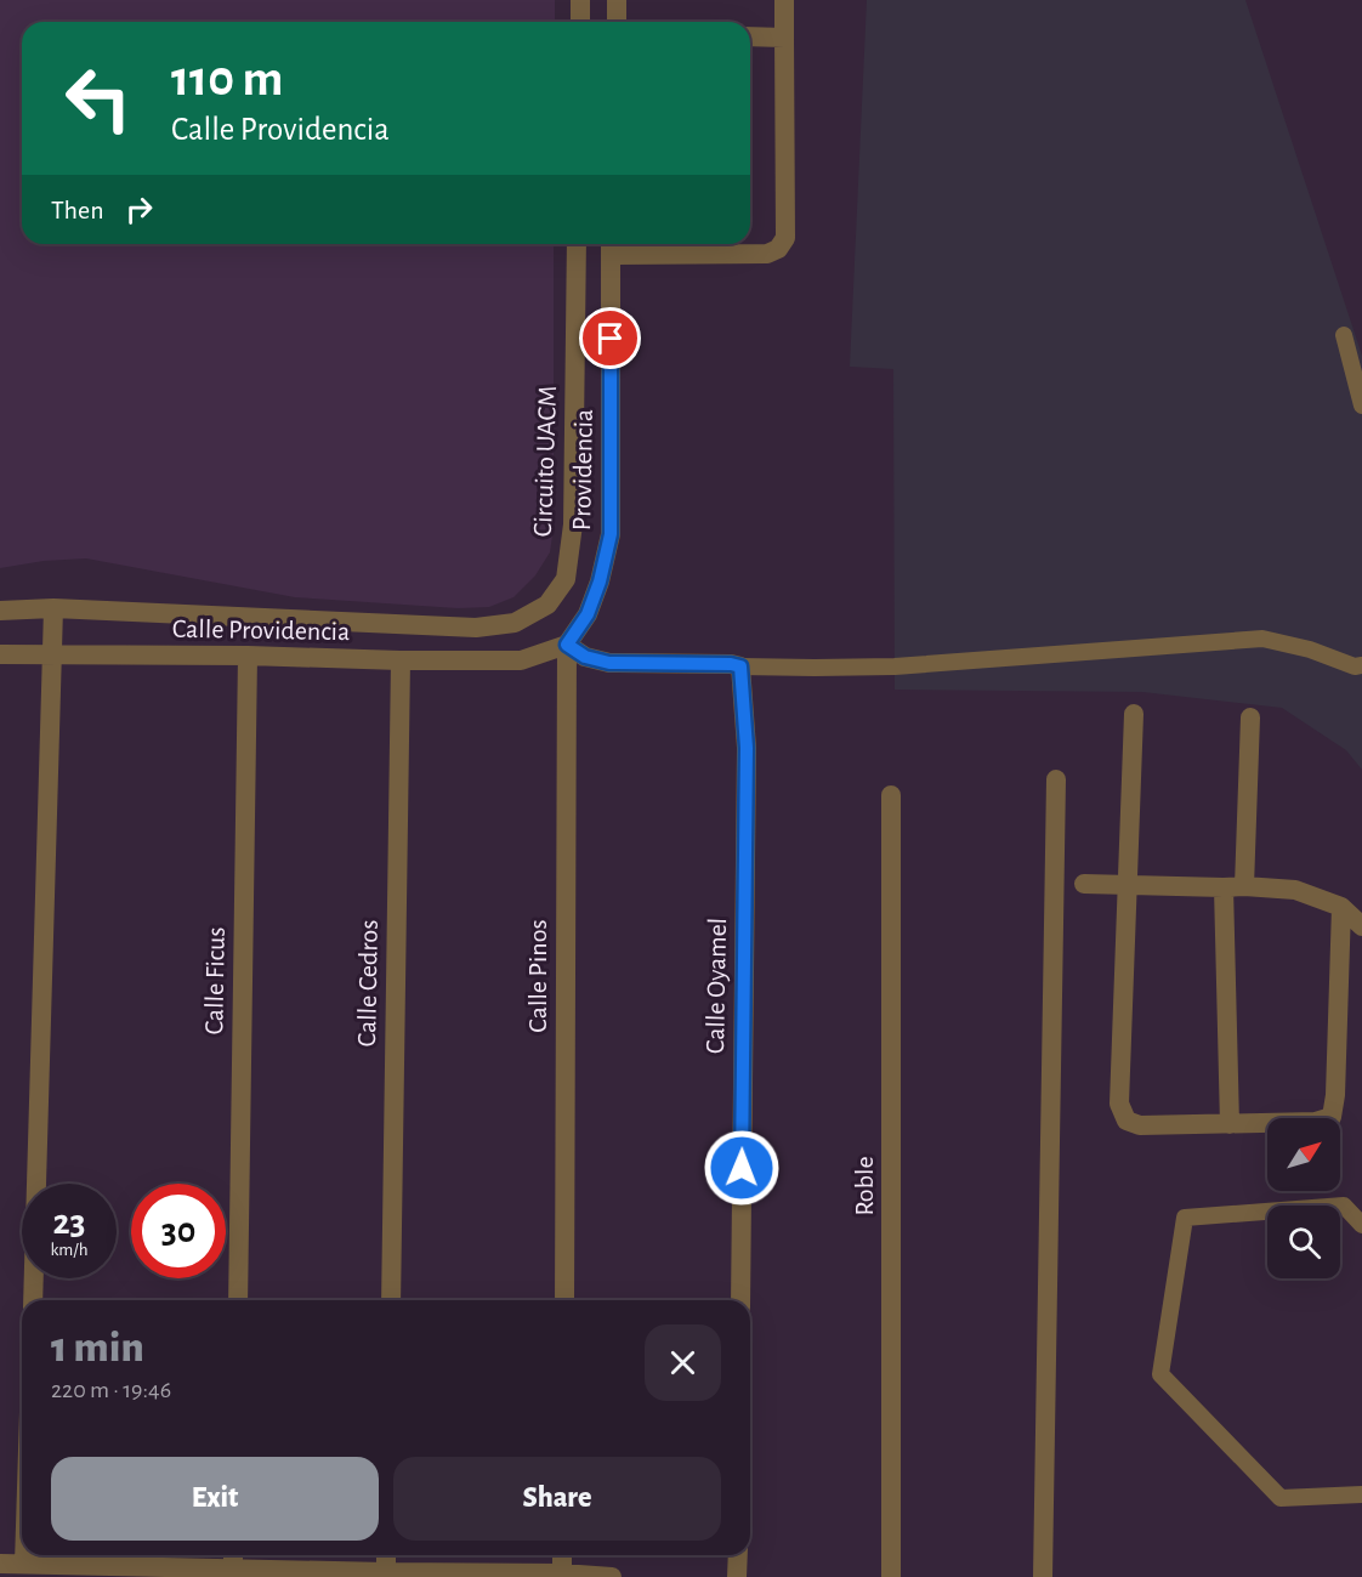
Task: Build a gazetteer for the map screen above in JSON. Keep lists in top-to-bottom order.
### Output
{
  "streets": {
    "street": [
      "Circuito UACM",
      "Providencia",
      "Calle Providencia",
      "Calle Pinos",
      "Calle Ficus",
      "Calle Cedros",
      "Calle Oyamel",
      "Roble"
    ]
  },
  "crossings": [
    ["Circuito UACM", "Calle Providencia"],
    ["Providencia", "Calle Providencia"],
    ["Providencia", "Calle Pinos"],
    ["Calle Providencia", "Calle Pinos"],
    ["Calle Providencia", "Calle Ficus"],
    ["Calle Providencia", "Calle Cedros"]
  ],
  "north": "top right",
  "page": {
    "turn": ["110 m", "Calle Providencia"],
    "then": "Then",
    "speed": "23 km/h",
    "limit": "30",
    "heading": ["1 min", "220 m · 19:46"],
    "buttons": ["Exit", "Share"]
  }
}
